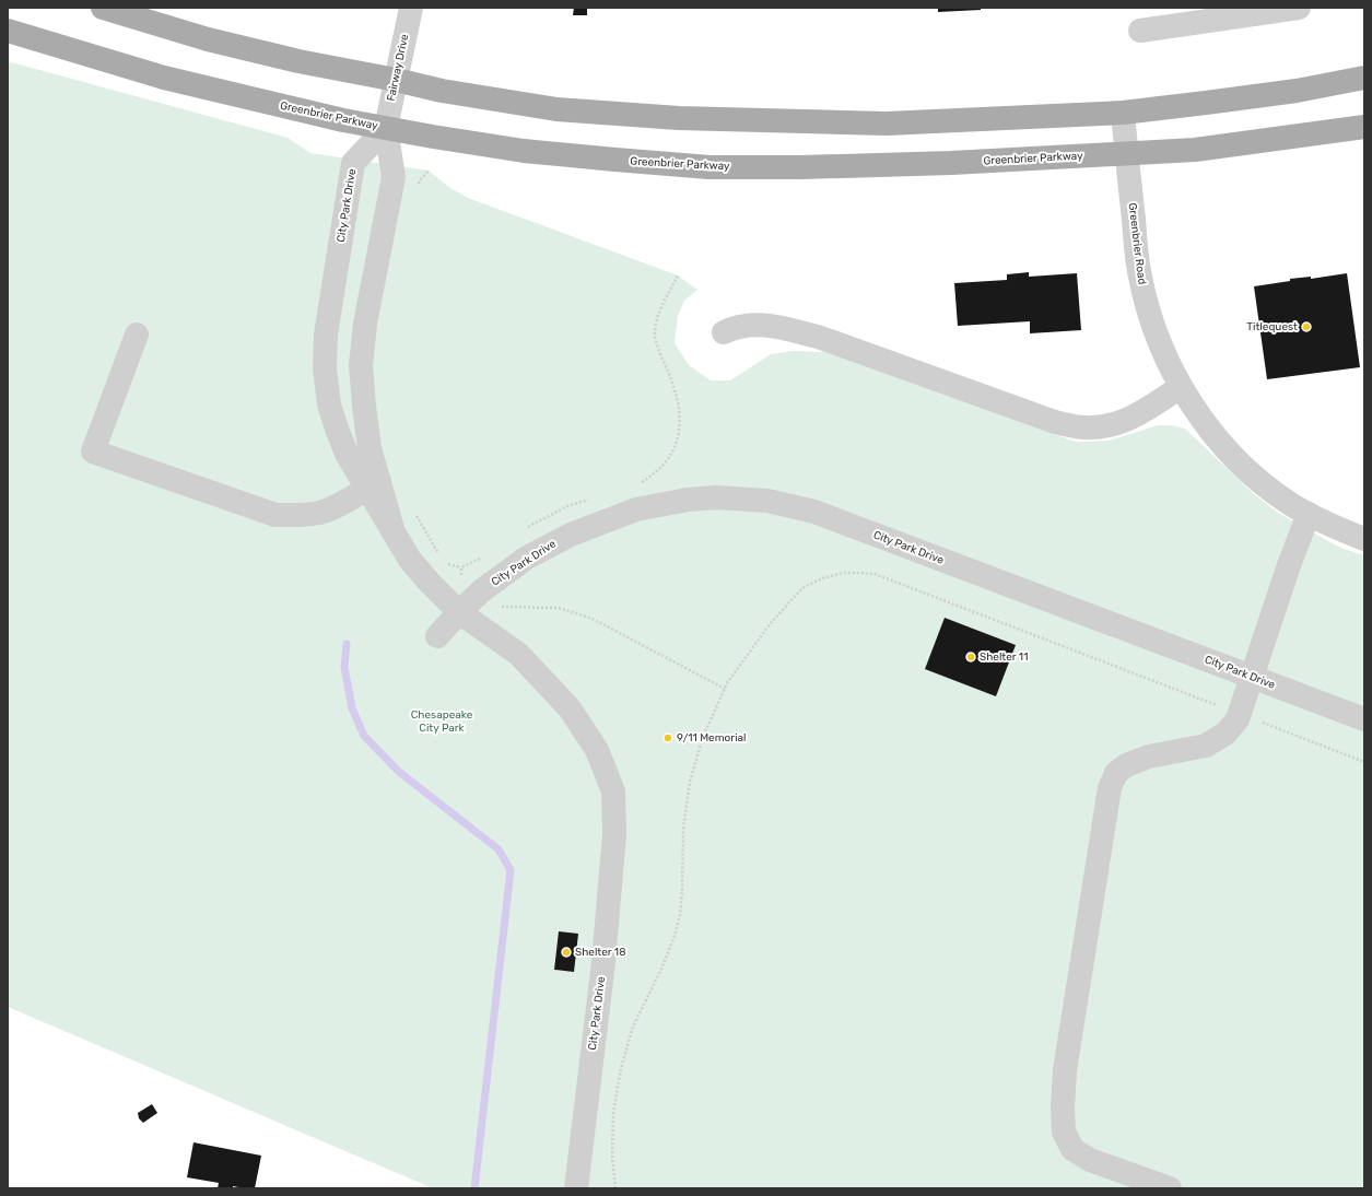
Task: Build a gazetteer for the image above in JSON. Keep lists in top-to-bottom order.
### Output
{
  "streets": {
    "main road": ["Greenbrier Parkway"],
    "street": ["Fairway Drive", "City Park Drive", "Greenbrier Road"]
  },
  "crossings": [
    ["Fairway Drive", "Greenbrier Parkway"],
    ["Fairway Drive", "City Park Drive"],
    ["Greenbrier Parkway", "City Park Drive"],
    ["Greenbrier Parkway", "Greenbrier Road"]
  ],
  "parks": ["Chesapeake City Park"],
  "places": [
    "Titlequest",
    "Shelter 11",
    "9/11 Memorial",
    "Shelter 18"
  ]
}
